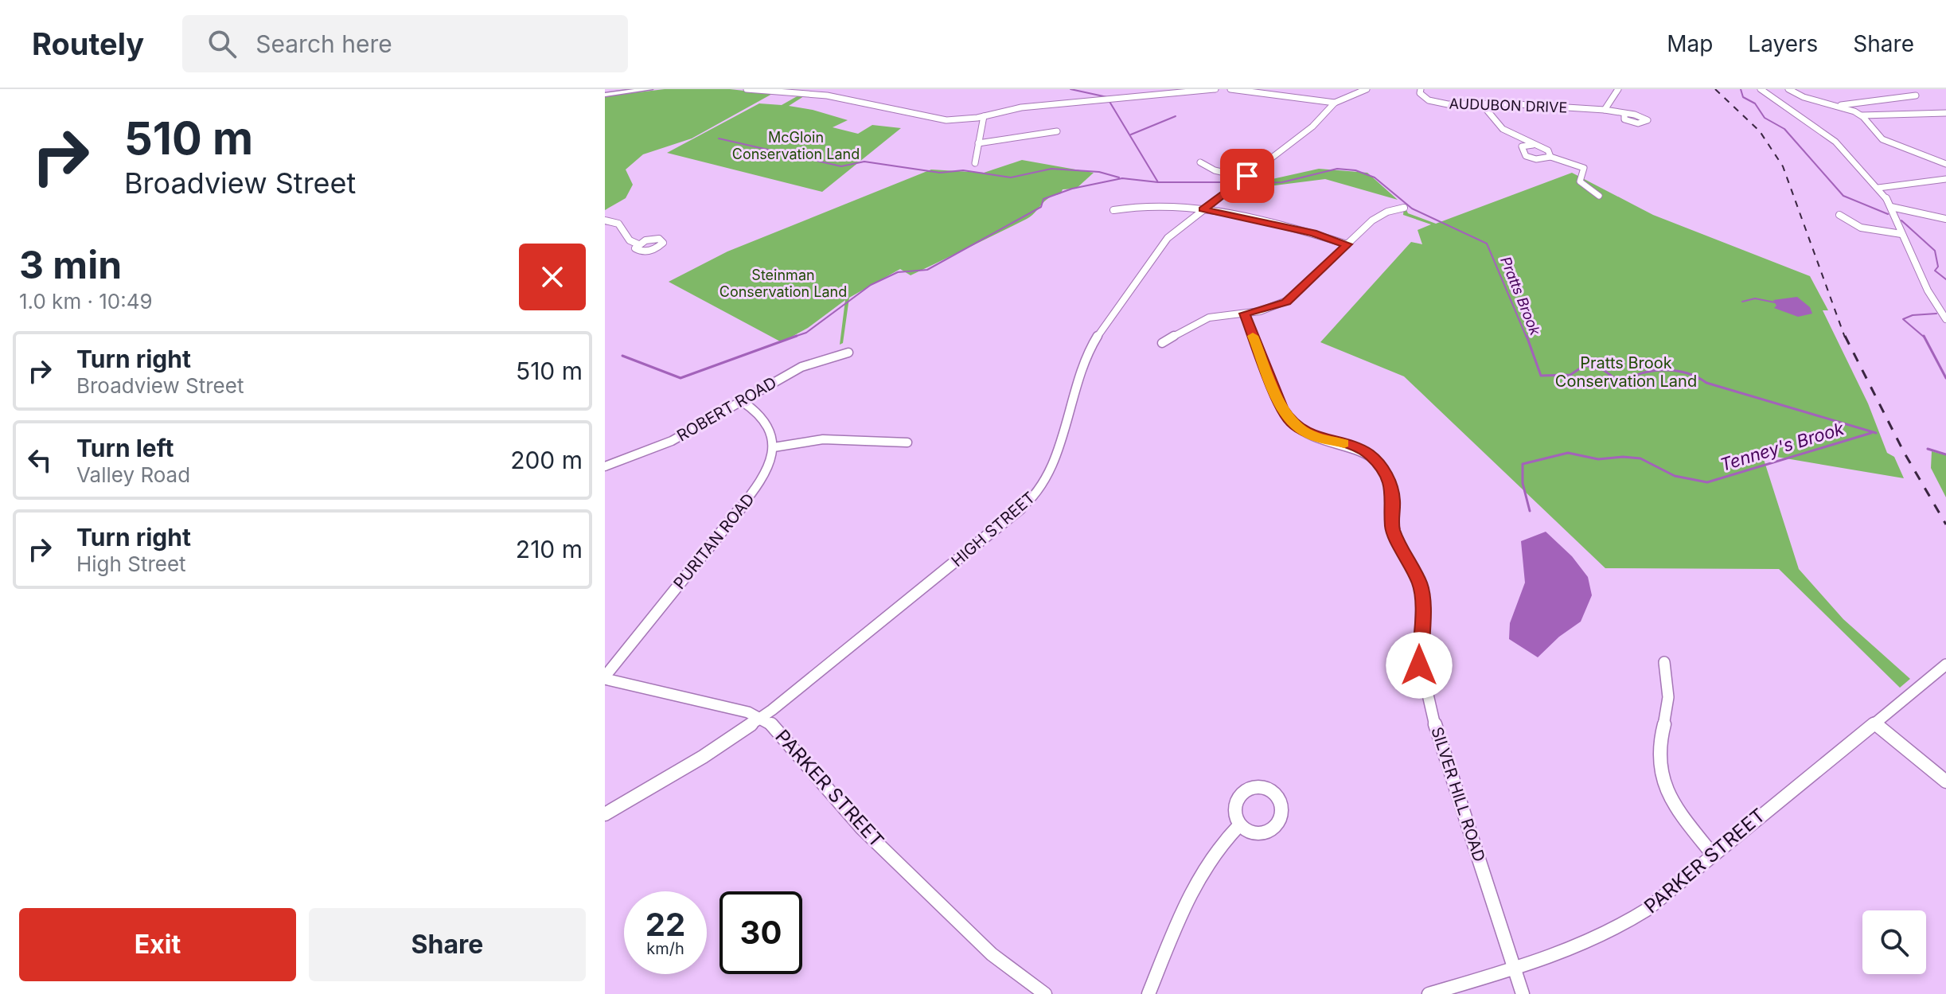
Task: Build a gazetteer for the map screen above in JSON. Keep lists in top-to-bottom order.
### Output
{
  "streets": {
    "street": [
      "AUDUBON DRIVE",
      "ROBERT ROAD",
      "HIGH STREET",
      "PURITAN ROAD",
      "PARKER STREET",
      "SILVER HILL ROAD"
    ]
  },
  "crossings": [
    ["HIGH STREET", "PARKER STREET"],
    ["PURITAN ROAD", "PARKER STREET"],
    ["PARKER STREET", "SILVER HILL ROAD"]
  ],
  "water": ["Pratts Brook", "Tenney's Brook"],
  "parks": ["McGloin Conservation Land", "Steinman Conservation Land", "Pratts Brook Conservation Land"],
  "page": {
    "header": "Routely",
    "search": "Search here",
    "nav": ["Map", "Layers", "Share"],
    "turn": ["510 m", "Broadview Street"],
    "heading": ["3 min", "1.0 km · 10:49"],
    "list": [
      {
        "name": "Turn right",
        "note": "Broadview Street",
        "value": "510 m"
      },
      {
        "name": "Turn left",
        "note": "Valley Road",
        "value": "200 m"
      },
      {
        "name": "Turn right",
        "note": "High Street",
        "value": "210 m"
      }
    ],
    "speed": "22 km/h",
    "limit": "30",
    "buttons": ["Exit", "Share"]
  }
}
